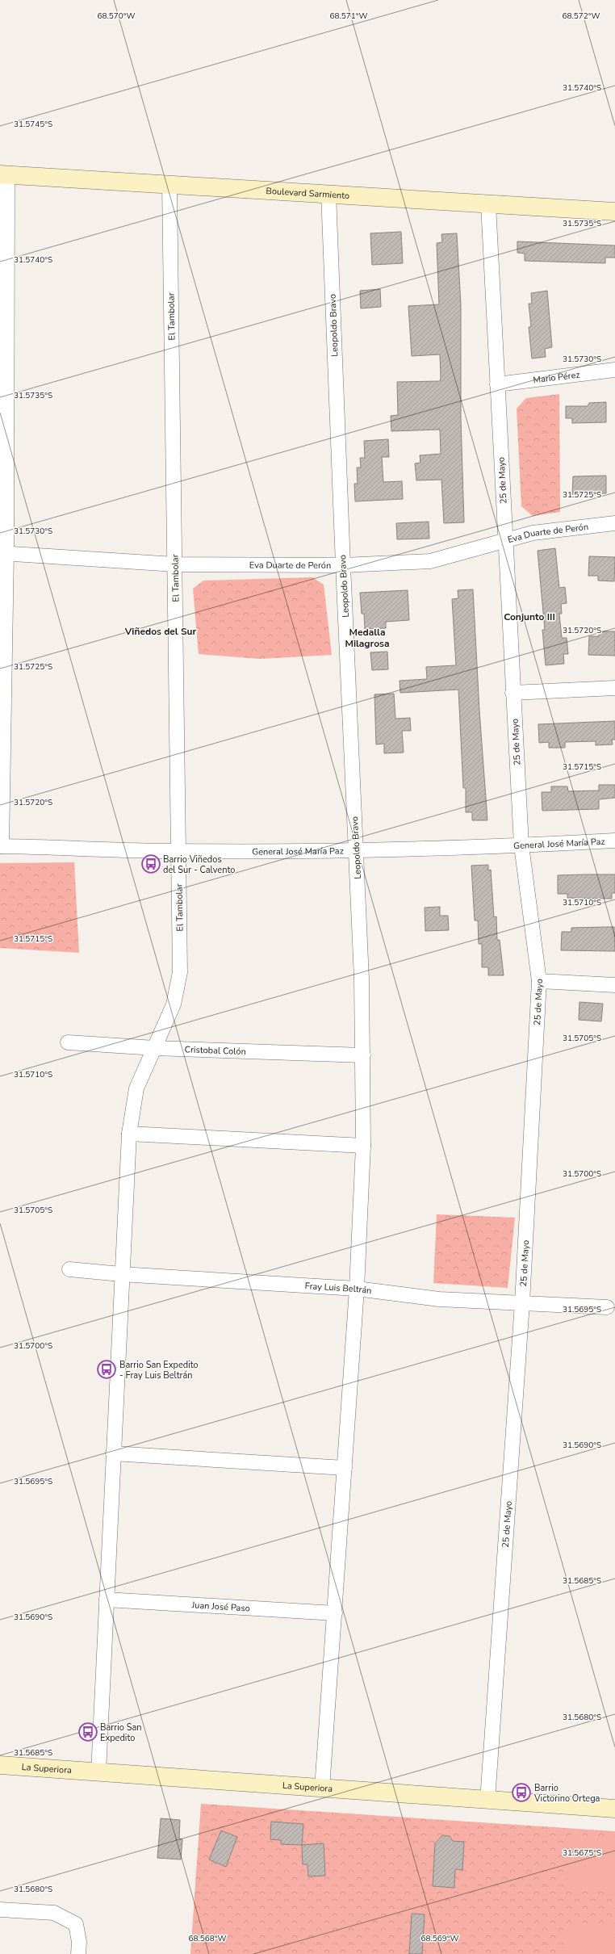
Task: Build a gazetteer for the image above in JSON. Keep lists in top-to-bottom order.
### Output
{
  "streets": {
    "main road": ["Boulevard Sarmiento", "La Superiora"],
    "street": [
      "El Tambolar",
      "Leopoldo Bravo",
      "Mario Pérez",
      "25 de Mayo",
      "Eva Duarte de Perón",
      "General José María Paz",
      "Cristobal Colón",
      "Fray Luis Beltrán",
      "Juan José Paso"
    ]
  },
  "crossings": [
    ["Boulevard Sarmiento", "El Tambolar"],
    ["Boulevard Sarmiento", "Leopoldo Bravo"],
    ["Boulevard Sarmiento", "25 de Mayo"],
    ["El Tambolar", "Eva Duarte de Perón"],
    ["El Tambolar", "General José María Paz"],
    ["El Tambolar", "Cristobal Colón"],
    ["El Tambolar", "Fray Luis Beltrán"],
    ["El Tambolar", "Juan José Paso"],
    ["El Tambolar", "La Superiora"],
    ["Leopoldo Bravo", "Eva Duarte de Perón"],
    ["Leopoldo Bravo", "General José María Paz"],
    ["Leopoldo Bravo", "Cristobal Colón"],
    ["Leopoldo Bravo", "Fray Luis Beltrán"],
    ["Leopoldo Bravo", "Juan José Paso"],
    ["Leopoldo Bravo", "La Superiora"],
    ["Mario Pérez", "25 de Mayo"],
    ["25 de Mayo", "Eva Duarte de Perón"],
    ["25 de Mayo", "General José María Paz"],
    ["25 de Mayo", "Fray Luis Beltrán"],
    ["25 de Mayo", "La Superiora"]
  ],
  "districts": ["Conjunto III", "Viñedos del Sur", "Medalla Milagrosa"],
  "places": {
    "bus stop": [
      "Barrio Viñedos del Sur - Calvento",
      "Barrio San Expedito - Fray Luis Beltrán",
      "Barrio San Expedito",
      "Barrio Victorino Ortega"
    ]
  },
  "coordinates": [
    "68.570°W",
    "68.571°W",
    "68.572°W",
    "31.5740°S",
    "31.5745°S",
    "31.5735°S",
    "31.5730°S",
    "31.5725°S",
    "31.5720°S",
    "31.5715°S",
    "31.5710°S",
    "31.5705°S",
    "31.5700°S",
    "31.5695°S",
    "31.5690°S",
    "31.5685°S",
    "31.5680°S",
    "31.5675°S",
    "68.568°W",
    "68.569°W"
  ]
}
